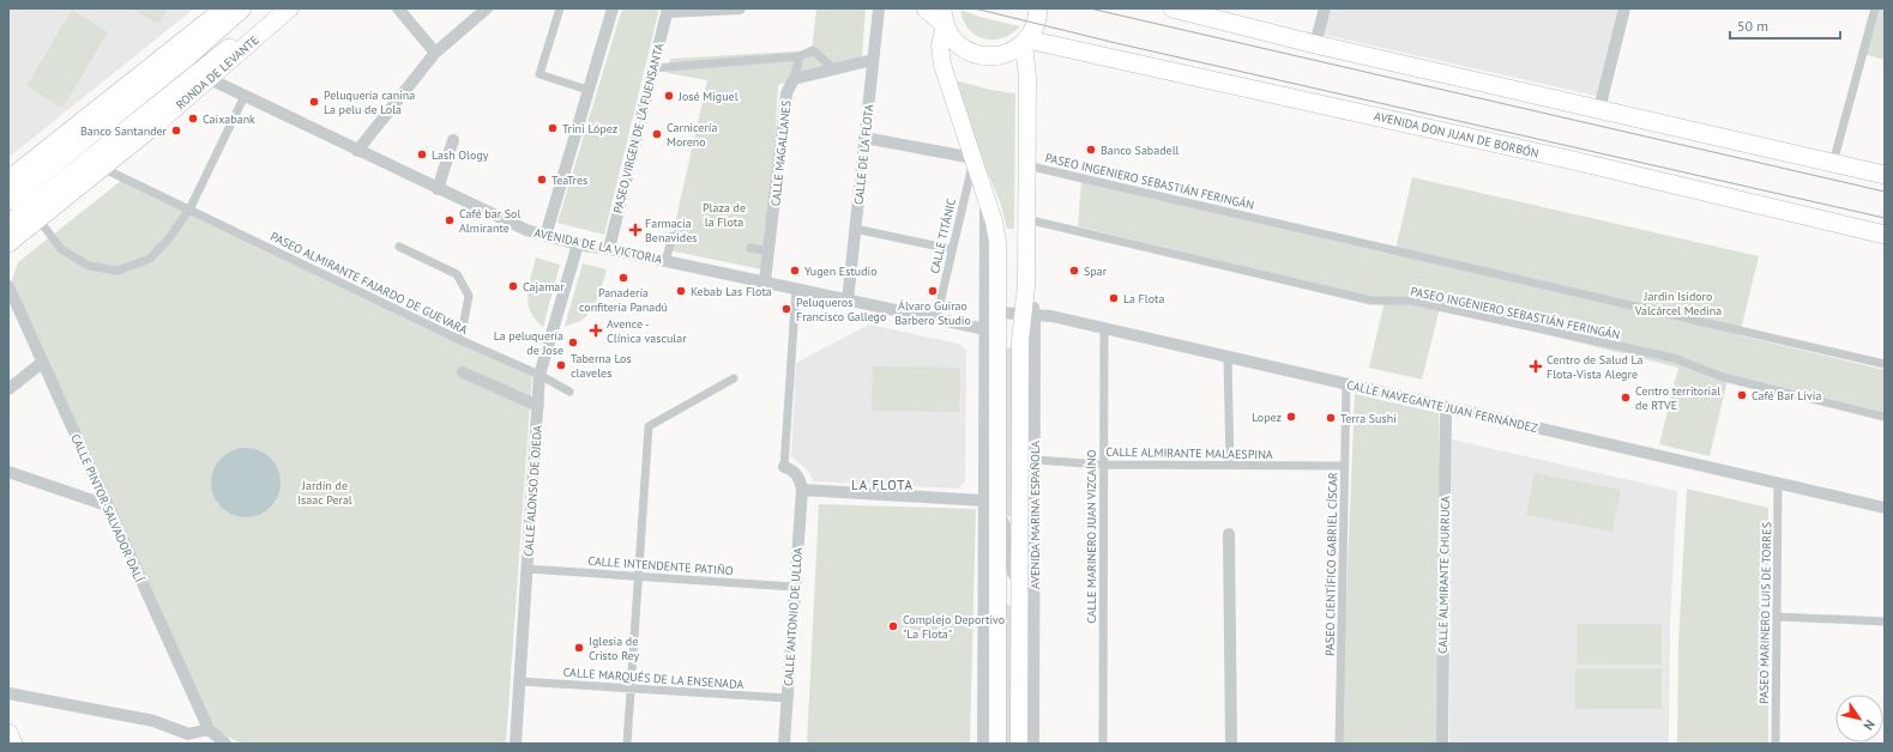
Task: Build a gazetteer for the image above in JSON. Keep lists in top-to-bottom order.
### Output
{
  "streets": {
    "main road": ["RONDA DE LEVANTE", "AVENIDA DON JUAN DE BORBÓN", "AVENIDA MARINA ESPAÑOLA"],
    "street": [
      "PASEO VIRGEN DE LA FUENSANTA",
      "CALLE MAGALLANES",
      "CALLE DE LA FLOTA",
      "PASEO INGENIERO SEBASTIÁN FERINGÁN",
      "CALLE TITÁNIC",
      "AVENIDA DE LA VICTORIA",
      "PASEO ALMIRANTE FAJARDO DE GUEVARA",
      "CALLE NAVEGANTE JUAN FERNÁNDEZ",
      "CALLE ALMIRANTE MALAESPINA",
      "CALLE ALONSO DE OJEDA",
      "CALLE PINTOR SALVADOR DALÍ",
      "CALLE MARINERO JUAN VIZCAÍNO",
      "PASEO CIENTÍFICO GABRIEL CÍSCAR",
      "CALLE INTENDENTE PATIÑO",
      "CALLE ALMIRANTE CHURRUCA",
      "PASEO MARINERO LUIS DE TORRES",
      "CALLE ANTONIO DE ULLOA",
      "CALLE MARQUÉS DE LA ENSENADA"
    ]
  },
  "crossings": [
    ["RONDA DE LEVANTE", "AVENIDA DE LA VICTORIA"],
    ["RONDA DE LEVANTE", "PASEO ALMIRANTE FAJARDO DE GUEVARA"],
    ["PASEO VIRGEN DE LA FUENSANTA", "AVENIDA DE LA VICTORIA"],
    ["AVENIDA DON JUAN DE BORBÓN", "AVENIDA MARINA ESPAÑOLA"],
    ["CALLE MAGALLANES", "AVENIDA DE LA VICTORIA"],
    ["CALLE DE LA FLOTA", "AVENIDA DE LA VICTORIA"],
    ["PASEO INGENIERO SEBASTIÁN FERINGÁN", "AVENIDA MARINA ESPAÑOLA"],
    ["CALLE TITÁNIC", "AVENIDA DE LA VICTORIA"],
    ["CALLE TITÁNIC", "AVENIDA MARINA ESPAÑOLA"],
    ["AVENIDA DE LA VICTORIA", "CALLE ALONSO DE OJEDA"],
    ["AVENIDA DE LA VICTORIA", "AVENIDA MARINA ESPAÑOLA"],
    ["PASEO ALMIRANTE FAJARDO DE GUEVARA", "CALLE ALONSO DE OJEDA"],
    ["CALLE NAVEGANTE JUAN FERNÁNDEZ", "AVENIDA MARINA ESPAÑOLA"],
    ["CALLE NAVEGANTE JUAN FERNÁNDEZ", "CALLE MARINERO JUAN VIZCAÍNO"],
    ["CALLE NAVEGANTE JUAN FERNÁNDEZ", "PASEO CIENTÍFICO GABRIEL CÍSCAR"],
    ["CALLE NAVEGANTE JUAN FERNÁNDEZ", "CALLE ALMIRANTE CHURRUCA"],
    ["CALLE NAVEGANTE JUAN FERNÁNDEZ", "PASEO MARINERO LUIS DE TORRES"],
    ["CALLE ALMIRANTE MALAESPINA", "AVENIDA MARINA ESPAÑOLA"],
    ["CALLE ALMIRANTE MALAESPINA", "CALLE MARINERO JUAN VIZCAÍNO"],
    ["CALLE ALMIRANTE MALAESPINA", "PASEO CIENTÍFICO GABRIEL CÍSCAR"],
    ["CALLE ALONSO DE OJEDA", "CALLE INTENDENTE PATIÑO"],
    ["CALLE ALONSO DE OJEDA", "CALLE MARQUÉS DE LA ENSENADA"],
    ["CALLE INTENDENTE PATIÑO", "CALLE ANTONIO DE ULLOA"],
    ["CALLE ANTONIO DE ULLOA", "CALLE MARQUÉS DE LA ENSENADA"]
  ],
  "districts": ["LA FLOTA"],
  "parks": ["Plaza de la Flota", "Jardin Isidoro Valcárcel Medina", "Jardín de Isaac Peral"],
  "places": {
    "other": [
      "José Miguel",
      "Peluquería canina La pelu de Lola",
      "Caixabank",
      "Trini López",
      "Banco Santander",
      "Carnicería Moreno",
      "Banco Sabadell",
      "Lash Ology",
      "TeaTres",
      "Café bar Sol Almirante",
      "Yugen Estudio",
      "Spar",
      "Panadería confitería Panadú",
      "Cajamar",
      "Kebab Las Flota",
      "Álvaro Guirao Barbero Studio",
      "La Flota",
      "Peluqueros Francisco Gallego",
      "La peluquería de Jose",
      "Taberna Los claveles",
      "Café Bar Livia",
      "Centro territorial de RTVE",
      "Lopez",
      "Terra Sushi",
      "Complejo Deportivo \"La Flota\"",
      "Iglesia de Cristo Rey"
    ],
    "health": ["Farmacia Benavides", "Avence - Clínica vascular", "Centro de Salud La Flota-Vista Alegre"]
  },
  "scale_bar": "50 m",
  "north": "bottom right"
}
